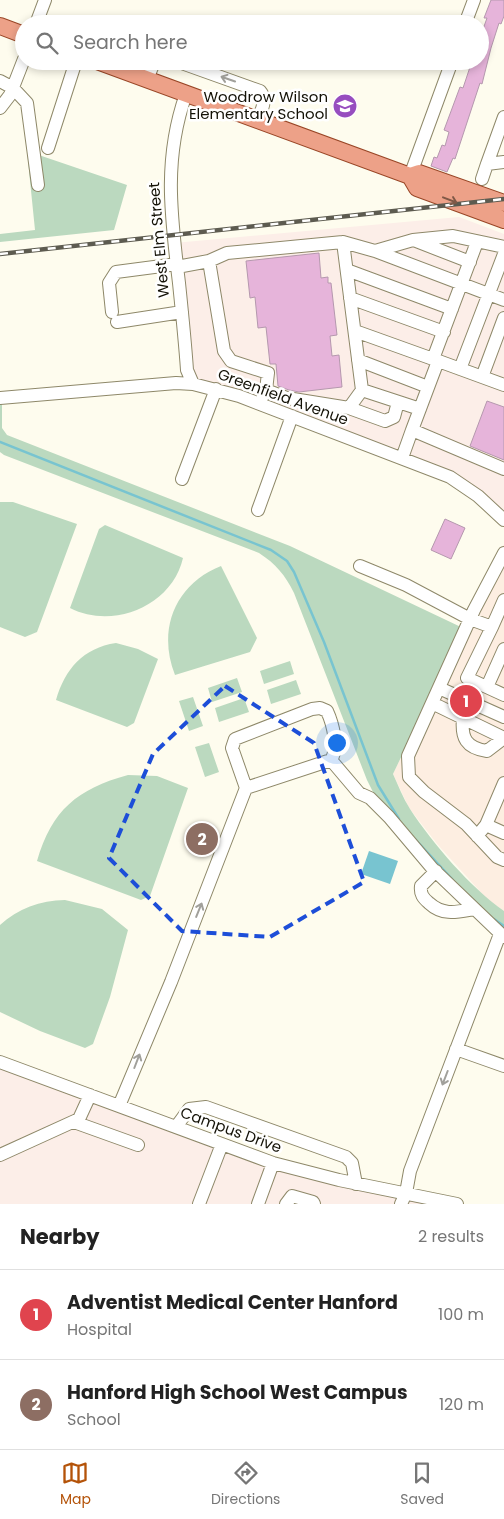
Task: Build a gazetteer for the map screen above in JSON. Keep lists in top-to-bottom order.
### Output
{
  "streets": {
    "street": ["West Elm Street", "Greenfield Avenue", "Campus Drive"]
  },
  "crossings": [
    ["West Elm Street", "Greenfield Avenue"]
  ],
  "places": {
    "school or university": ["Woodrow Wilson Elementary School"]
  },
  "page": {
    "search": "Search here",
    "pins": ["1", "2"],
    "heading": ["Nearby", "2 results"],
    "list": [
      {
        "mark": "1",
        "name": "Adventist Medical Center Hanford",
        "note": "Hospital",
        "value": "100 m"
      },
      {
        "mark": "2",
        "name": "Hanford High School West Campus",
        "note": "School",
        "value": "120 m"
      }
    ],
    "nav": ["Map", "Directions", "Saved"]
  }
}
